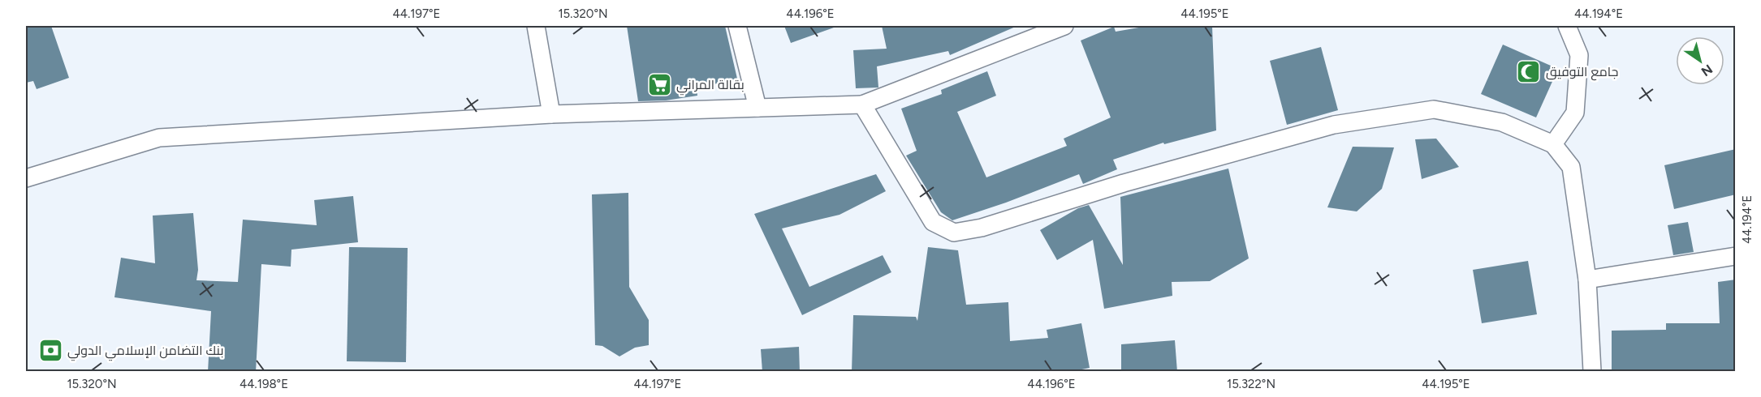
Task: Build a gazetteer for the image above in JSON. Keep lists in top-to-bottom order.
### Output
{
  "places": {
    "mosque": ["جامع التوفيق"],
    "supermarket": ["بقالة المراني"],
    "bank": ["بنك التضامن الإسلامي الدولي"]
  },
  "north": "bottom right",
  "coordinates": [
    "44.197°E",
    "15.320°N",
    "44.196°E",
    "44.195°E",
    "44.194°E",
    "44.198°E",
    "15.322°N"
  ]
}
